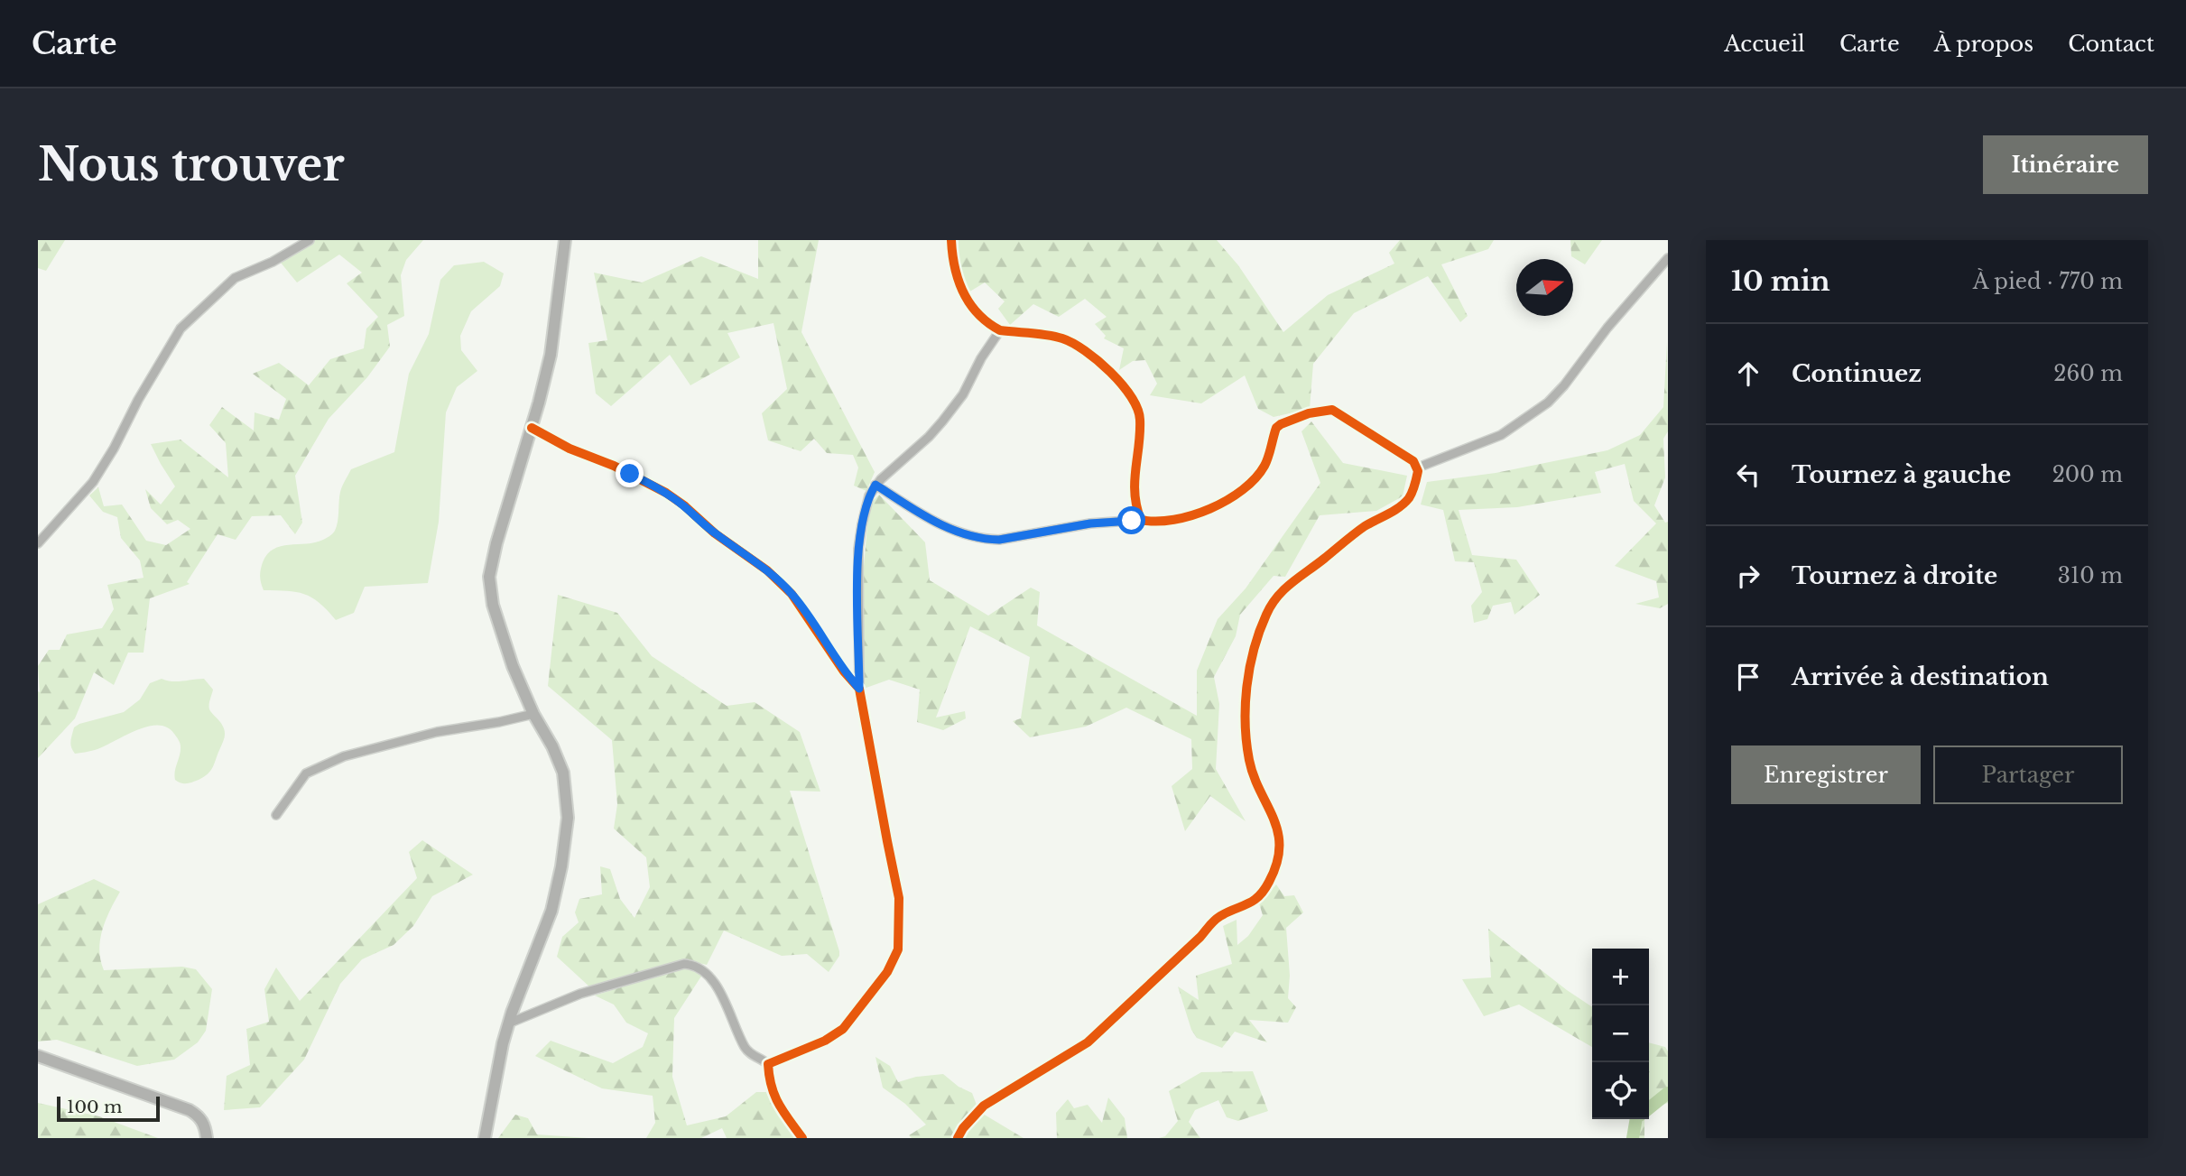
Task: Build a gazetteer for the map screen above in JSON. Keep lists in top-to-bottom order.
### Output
{
  "scale_bar": "100 m",
  "north": "right",
  "page": {
    "header": "Carte",
    "nav": [
      "Accueil",
      "Carte",
      "À propos",
      "Contact"
    ],
    "buttons": [
      "Itinéraire",
      ["Enregistrer", "Partager"]
    ],
    "title": "Nous trouver",
    "heading": ["10 min", "À pied · 770 m"],
    "list": [
      ["Continuez", "260 m"],
      ["Tournez à gauche", "200 m"],
      ["Tournez à droite", "310 m"],
      "Arrivée à destination"
    ],
    "map_buttons": ["+", "−"],
    "scale": "100 m"
  }
}
